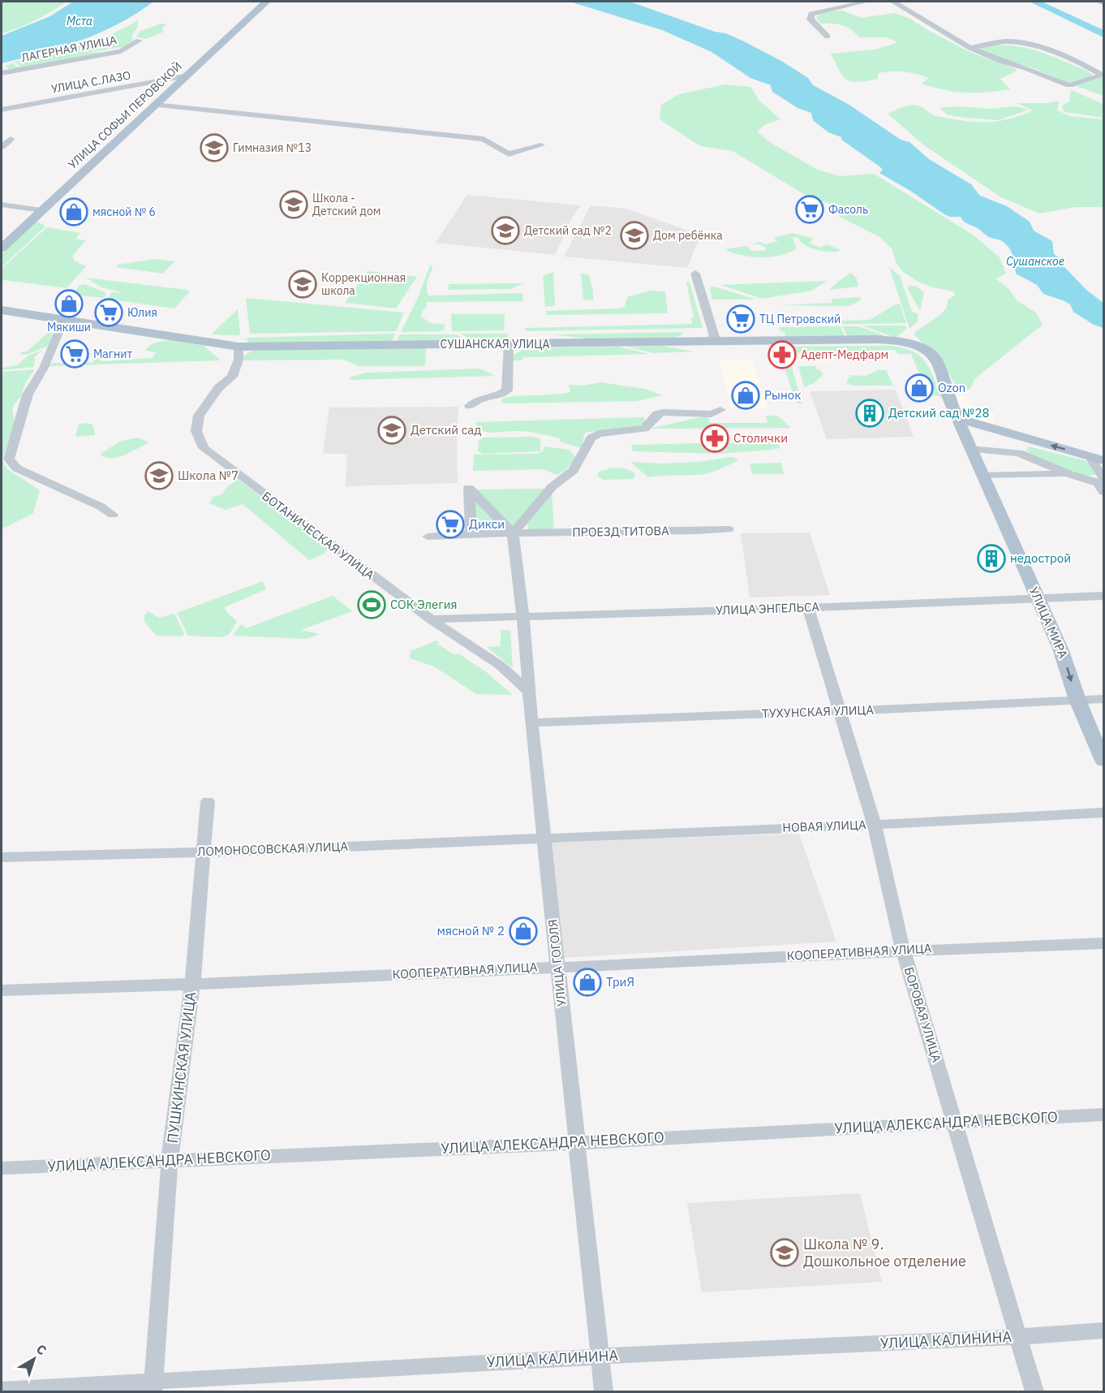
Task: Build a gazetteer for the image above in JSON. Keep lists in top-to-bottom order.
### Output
{
  "streets": {
    "main road": ["УЛИЦА СОФЬИ ПЕРОВСКОЙ", "СУШАНСКАЯ УЛИЦА", "УЛИЦА МИРА"],
    "street": [
      "ЛАГЕРНАЯ УЛИЦА",
      "УЛИЦА С.ЛАЗО",
      "ПРОЕЗД ТИТОВА",
      "БОТАНИЧЕСКАЯ УЛИЦА",
      "УЛИЦА ЭНГЕЛЬСА",
      "ТУХУНСКАЯ УЛИЦА",
      "НОВАЯ УЛИЦА",
      "ЛОМОНОСОВСКАЯ УЛИЦА",
      "КООПЕРАТИВНАЯ УЛИЦА",
      "УЛИЦА ГОГОЛЯ",
      "БОРОВАЯ УЛИЦА",
      "ПУШКИНСКАЯ УЛИЦА",
      "УЛИЦА АЛЕКСАНДРА НЕВСКОГО",
      "УЛИЦА КАЛИНИНА"
    ]
  },
  "crossings": [
    ["УЛИЦА С.ЛАЗО", "УЛИЦА СОФЬИ ПЕРОВСКОЙ"],
    ["СУШАНСКАЯ УЛИЦА", "БОТАНИЧЕСКАЯ УЛИЦА"],
    ["СУШАНСКАЯ УЛИЦА", "УЛИЦА МИРА"],
    ["ПРОЕЗД ТИТОВА", "УЛИЦА ГОГОЛЯ"],
    ["БОТАНИЧЕСКАЯ УЛИЦА", "УЛИЦА ЭНГЕЛЬСА"],
    ["БОТАНИЧЕСКАЯ УЛИЦА", "УЛИЦА ГОГОЛЯ"],
    ["УЛИЦА ЭНГЕЛЬСА", "УЛИЦА МИРА"],
    ["УЛИЦА ЭНГЕЛЬСА", "УЛИЦА ГОГОЛЯ"],
    ["УЛИЦА ЭНГЕЛЬСА", "БОРОВАЯ УЛИЦА"],
    ["УЛИЦА МИРА", "ТУХУНСКАЯ УЛИЦА"],
    ["ТУХУНСКАЯ УЛИЦА", "УЛИЦА ГОГОЛЯ"],
    ["ТУХУНСКАЯ УЛИЦА", "БОРОВАЯ УЛИЦА"],
    ["НОВАЯ УЛИЦА", "ЛОМОНОСОВСКАЯ УЛИЦА"],
    ["НОВАЯ УЛИЦА", "УЛИЦА ГОГОЛЯ"],
    ["НОВАЯ УЛИЦА", "БОРОВАЯ УЛИЦА"],
    ["ЛОМОНОСОВСКАЯ УЛИЦА", "УЛИЦА ГОГОЛЯ"],
    ["ЛОМОНОСОВСКАЯ УЛИЦА", "ПУШКИНСКАЯ УЛИЦА"],
    ["КООПЕРАТИВНАЯ УЛИЦА", "УЛИЦА ГОГОЛЯ"],
    ["КООПЕРАТИВНАЯ УЛИЦА", "БОРОВАЯ УЛИЦА"],
    ["КООПЕРАТИВНАЯ УЛИЦА", "ПУШКИНСКАЯ УЛИЦА"],
    ["УЛИЦА ГОГОЛЯ", "УЛИЦА АЛЕКСАНДРА НЕВСКОГО"],
    ["УЛИЦА ГОГОЛЯ", "УЛИЦА КАЛИНИНА"],
    ["БОРОВАЯ УЛИЦА", "УЛИЦА АЛЕКСАНДРА НЕВСКОГО"],
    ["БОРОВАЯ УЛИЦА", "УЛИЦА КАЛИНИНА"],
    ["ПУШКИНСКАЯ УЛИЦА", "УЛИЦА АЛЕКСАНДРА НЕВСКОГО"],
    ["ПУШКИНСКАЯ УЛИЦА", "УЛИЦА КАЛИНИНА"]
  ],
  "water": ["Мста", "Сушанское"],
  "places": {
    "school or university": [
      "Гимназия №13",
      "Школа - Детский дом",
      "Детский сад №2",
      "Дом ребёнка",
      "Коррекционная школа",
      "Детский сад",
      "Школа №7",
      "Школа № 9. Дошкольное отделение"
    ],
    "supermarket": [
      "Фасоль",
      "Юлия",
      "ТЦ Петровский",
      "Магнит",
      "Дикси"
    ],
    "shop": [
      "мясной № 6",
      "Мякиши",
      "Ozon",
      "Рынок",
      "мясной № 2",
      "ТриЯ"
    ],
    "pharmacy": ["Адепт-Медфарм", "Столички"],
    "building": ["Детский сад №28", "недострой"],
    "sports": ["СОК Элегия"]
  },
  "north": "top right"
}
